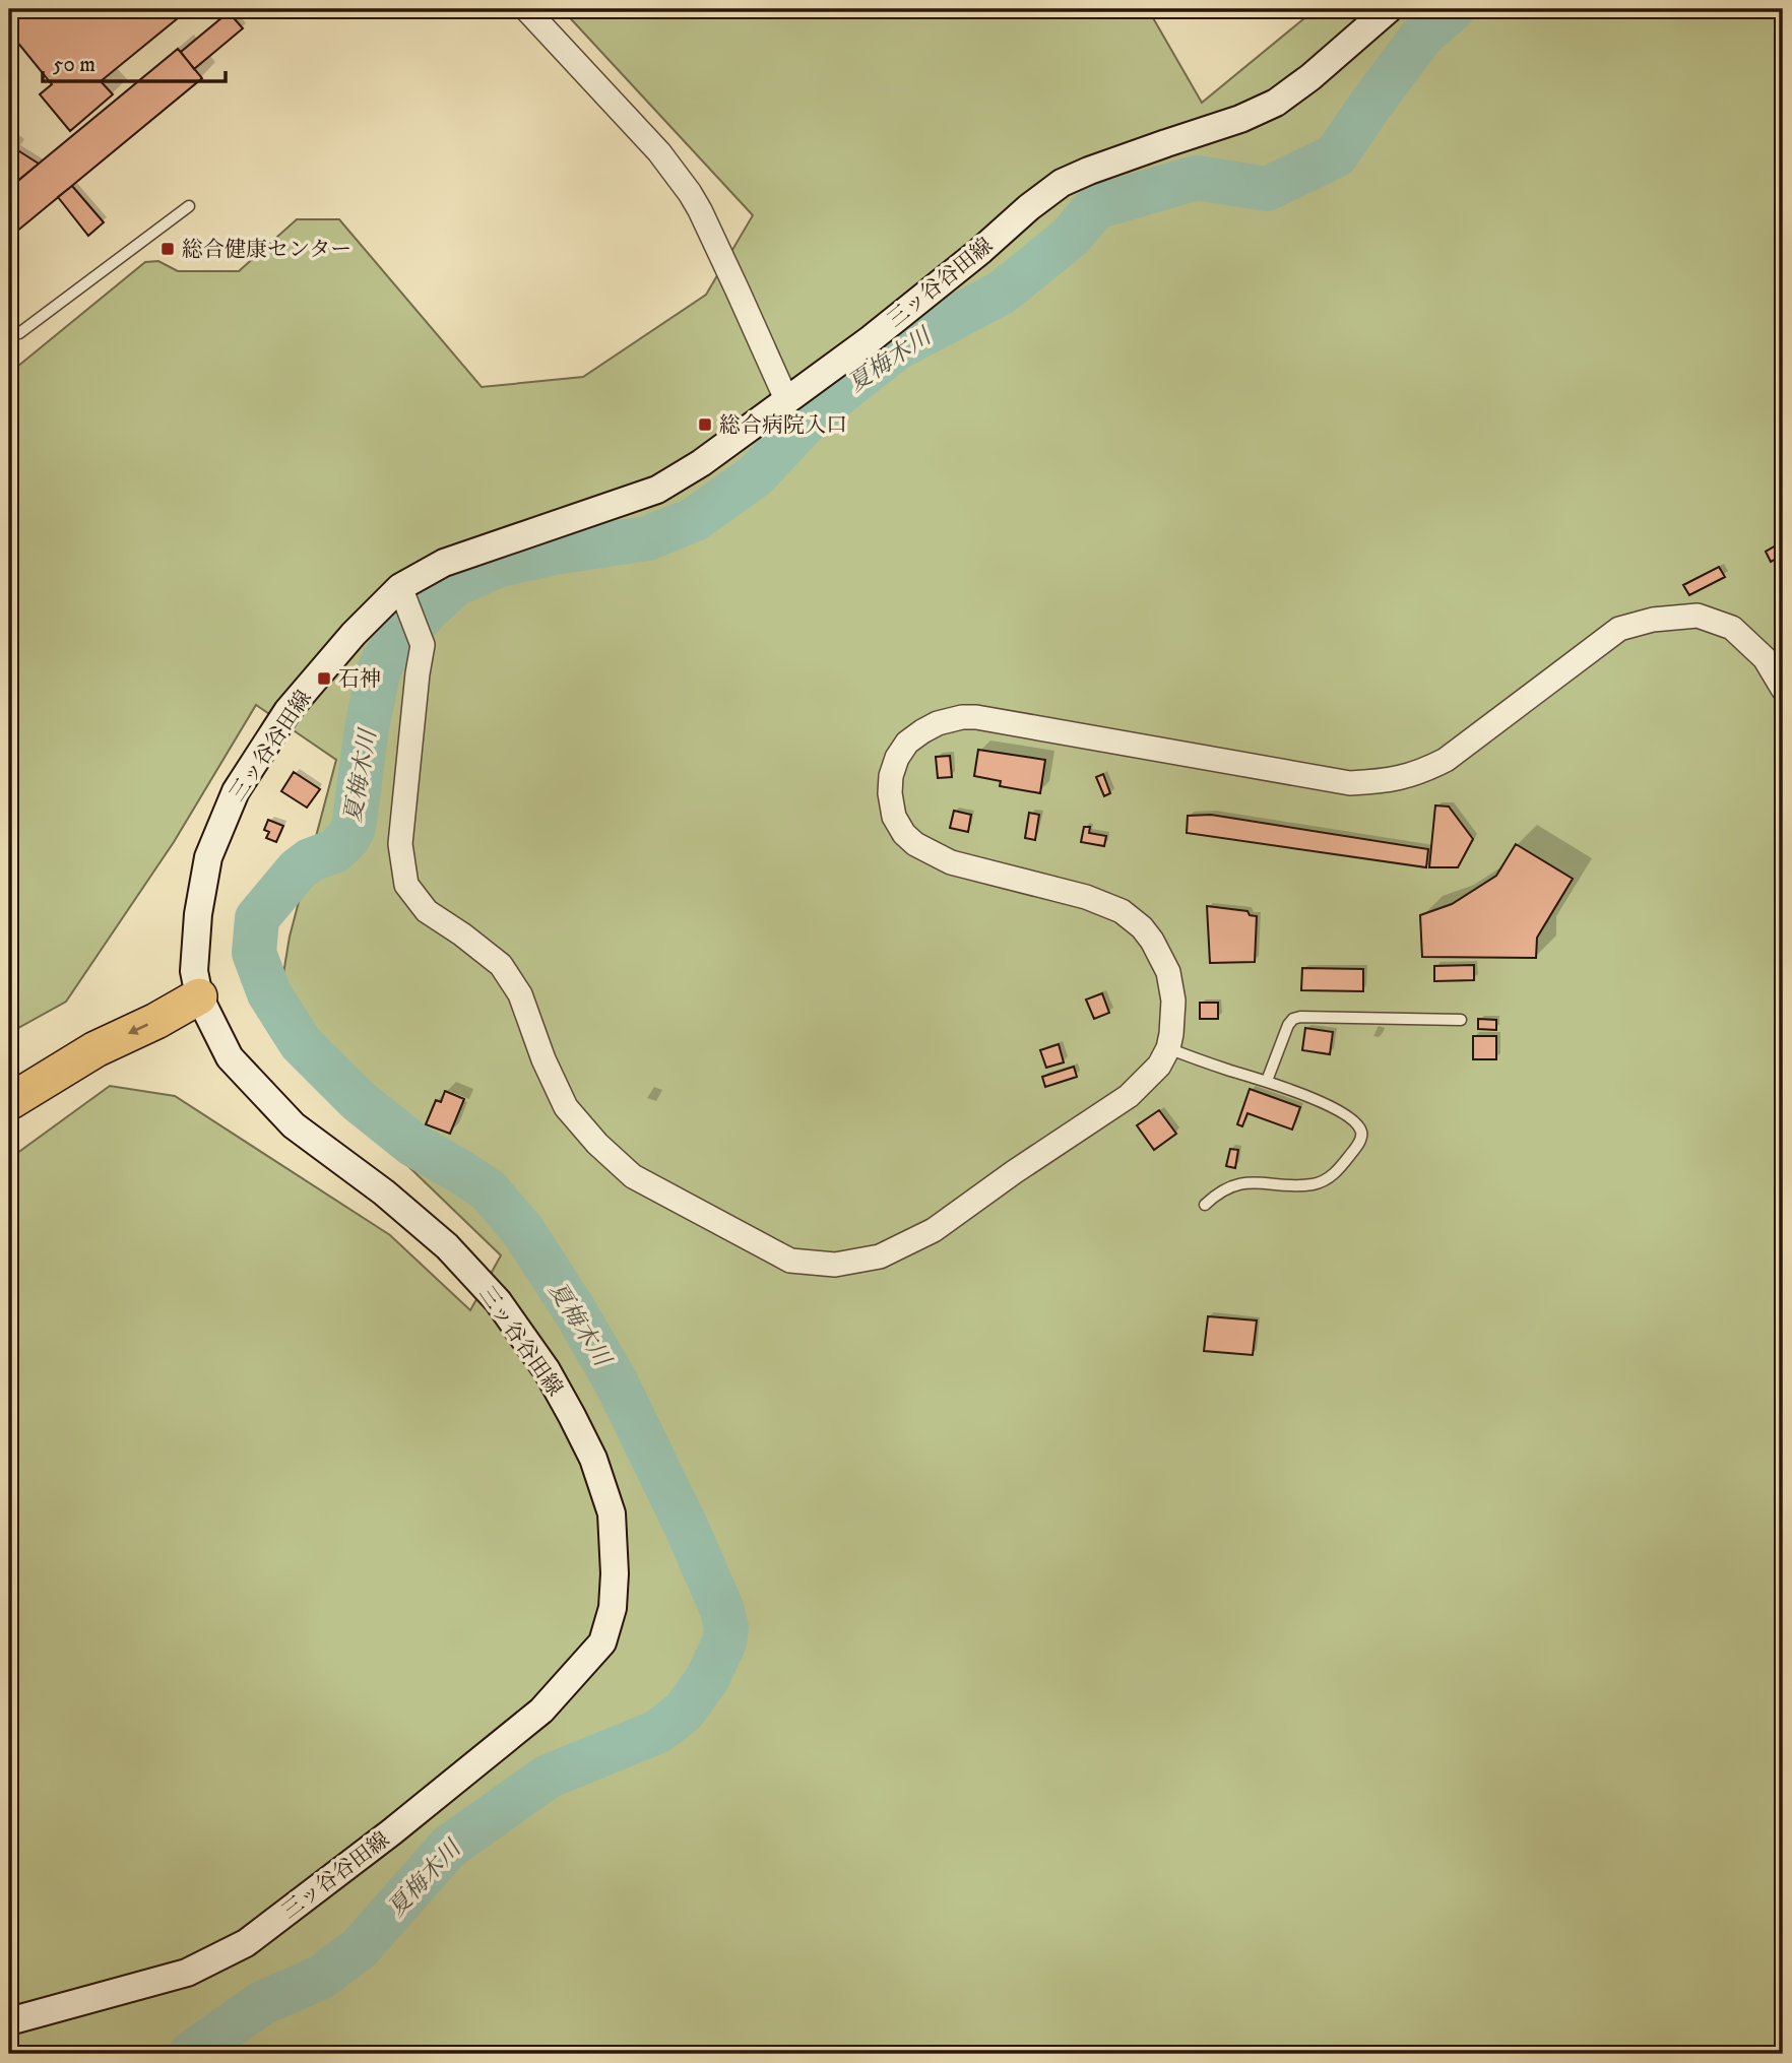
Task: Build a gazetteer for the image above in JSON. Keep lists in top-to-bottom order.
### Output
{
  "streets": {
    "main road": ["三ッ谷谷田線"]
  },
  "water": ["夏梅木川"],
  "places": {
    "transit": ["総合健康センター", "総合病院入口", "石神"]
  },
  "scale_bar": "50 m"
}
